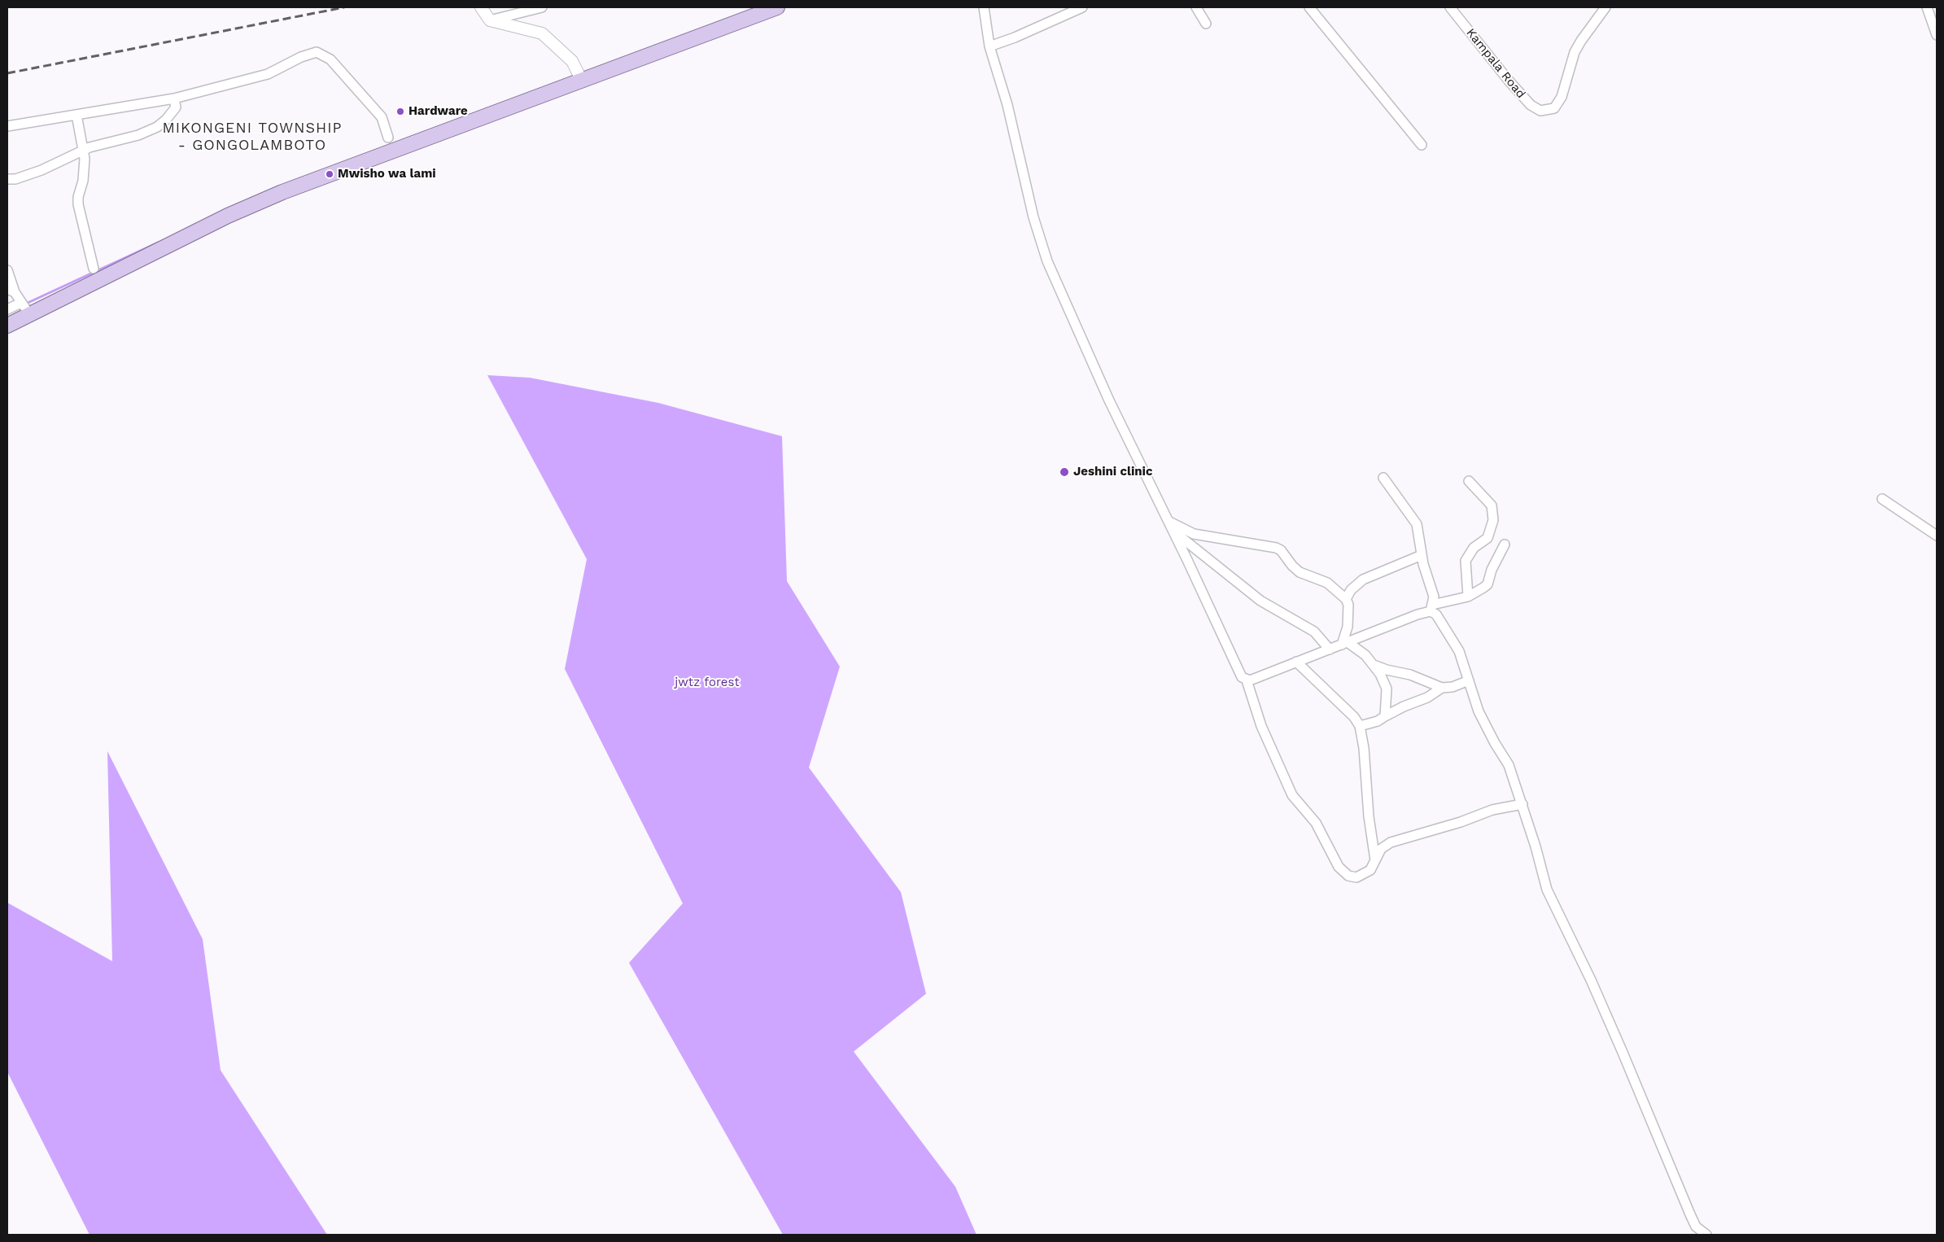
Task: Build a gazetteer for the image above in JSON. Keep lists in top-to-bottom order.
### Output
{
  "streets": {
    "street": ["Kampala Road"]
  },
  "districts": ["MIKONGENI TOWNSHIP - GONGOLAMBOTO"],
  "parks": ["jwtz forest"],
  "places": ["Hardware", "Mwisho wa lami", "Jeshini clinic"]
}
